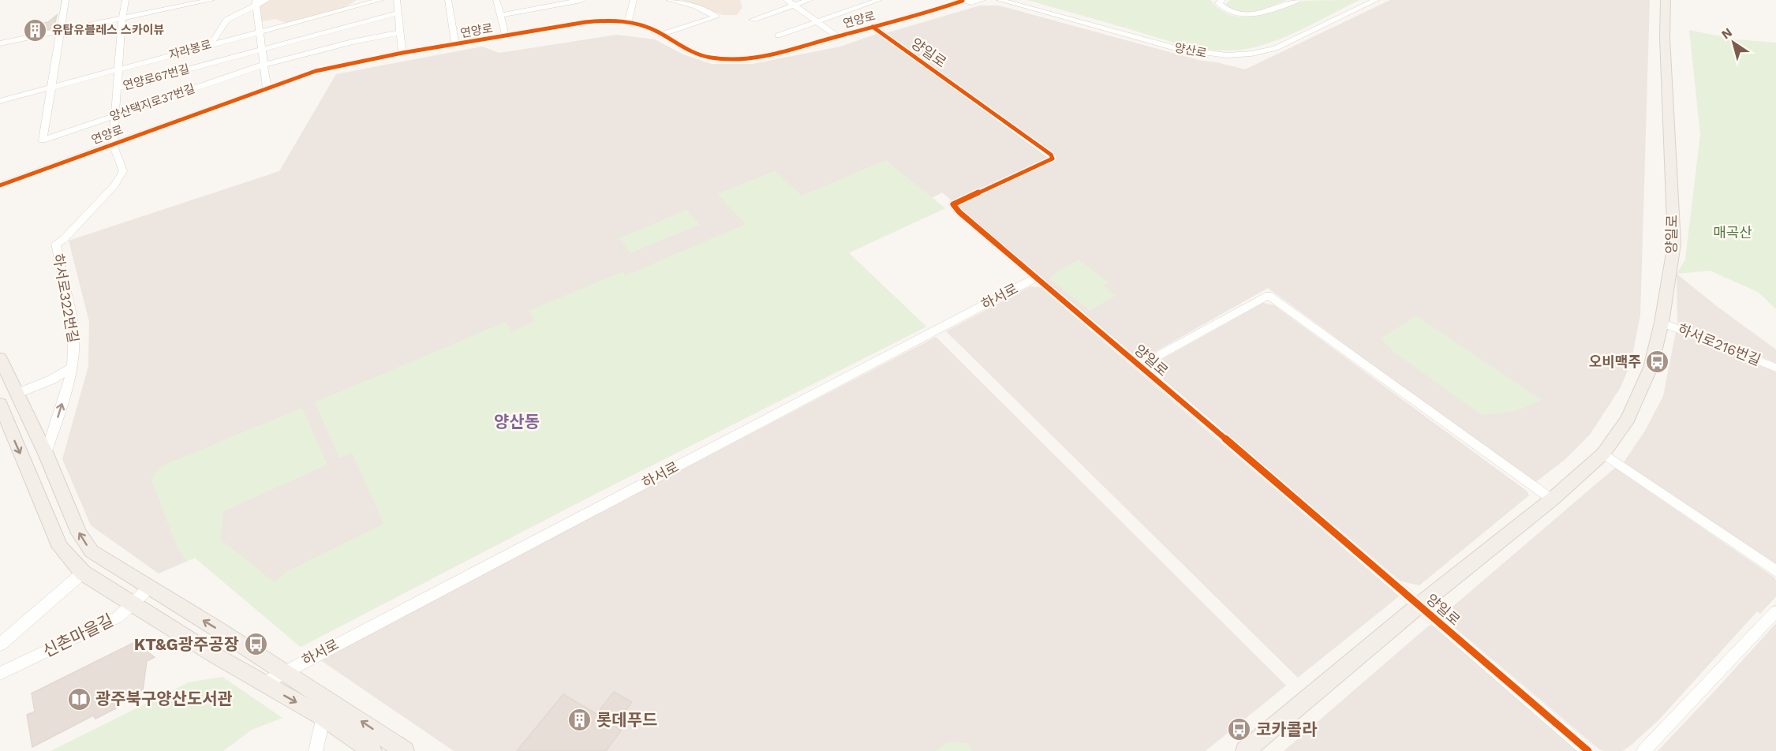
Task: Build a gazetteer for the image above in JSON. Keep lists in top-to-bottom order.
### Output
{
  "streets": {
    "main road": ["양일로", "하서로"],
    "street": [
      "연양로",
      "자라봉로",
      "양산로",
      "연양로67번길",
      "양산택지로37번길",
      "하서로322번길",
      "하서로216번길",
      "신촌마을길"
    ]
  },
  "crossings": [
    ["연양로", "양일로"],
    ["연양로", "연양로67번길"],
    ["연양로", "하서로322번길"],
    ["자라봉로", "연양로67번길"],
    ["자라봉로", "양산택지로37번길"],
    ["양일로", "하서로"],
    ["양일로", "하서로216번길"],
    ["연양로67번길", "양산택지로37번길"],
    ["연양로67번길", "하서로322번길"],
    ["하서로", "하서로322번길"],
    ["하서로", "신촌마을길"]
  ],
  "districts": ["양산동"],
  "parks": ["매곡산"],
  "places": {
    "building": ["유탑유블레스 스카이뷰", "롯데푸드"],
    "bus stop": ["오비맥주", "KT&G광주공장", "코카콜라"],
    "library": ["광주북구양산도서관"]
  },
  "north": "top left"
}
